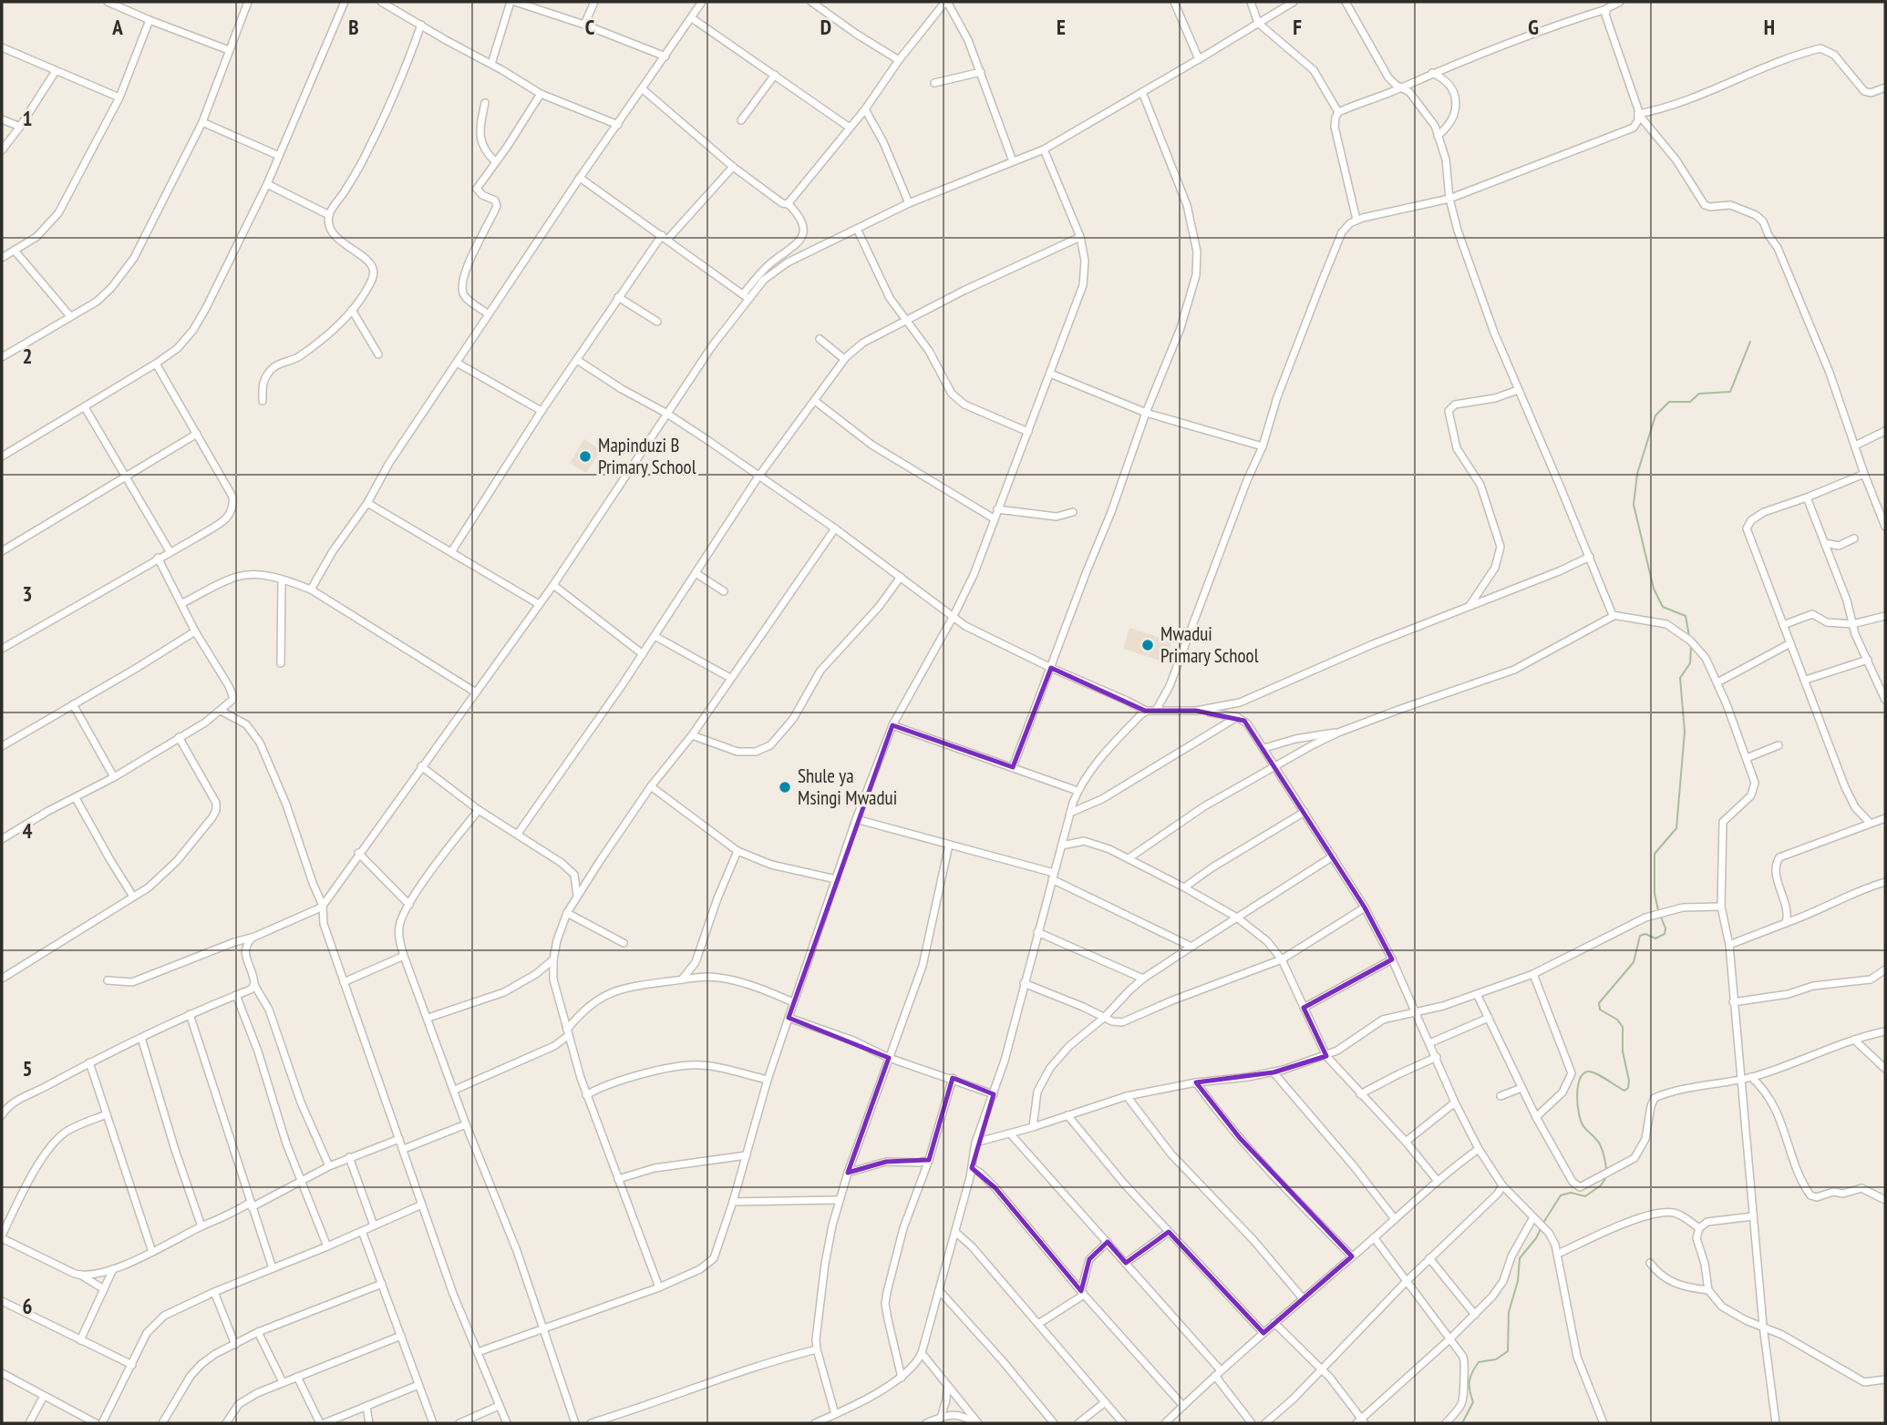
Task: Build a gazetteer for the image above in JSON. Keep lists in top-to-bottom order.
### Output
{
  "places": ["Mapinduzi B Primary School", "Mwadui Primary School", "Shule ya Msingi Mwadui"],
  "grid": {
    "columns": [
      "A",
      "B",
      "C",
      "D",
      "E",
      "F",
      "G",
      "H"
    ],
    "rows": [
      "1",
      "2",
      "3",
      "4",
      "5",
      "6"
    ]
  }
}
